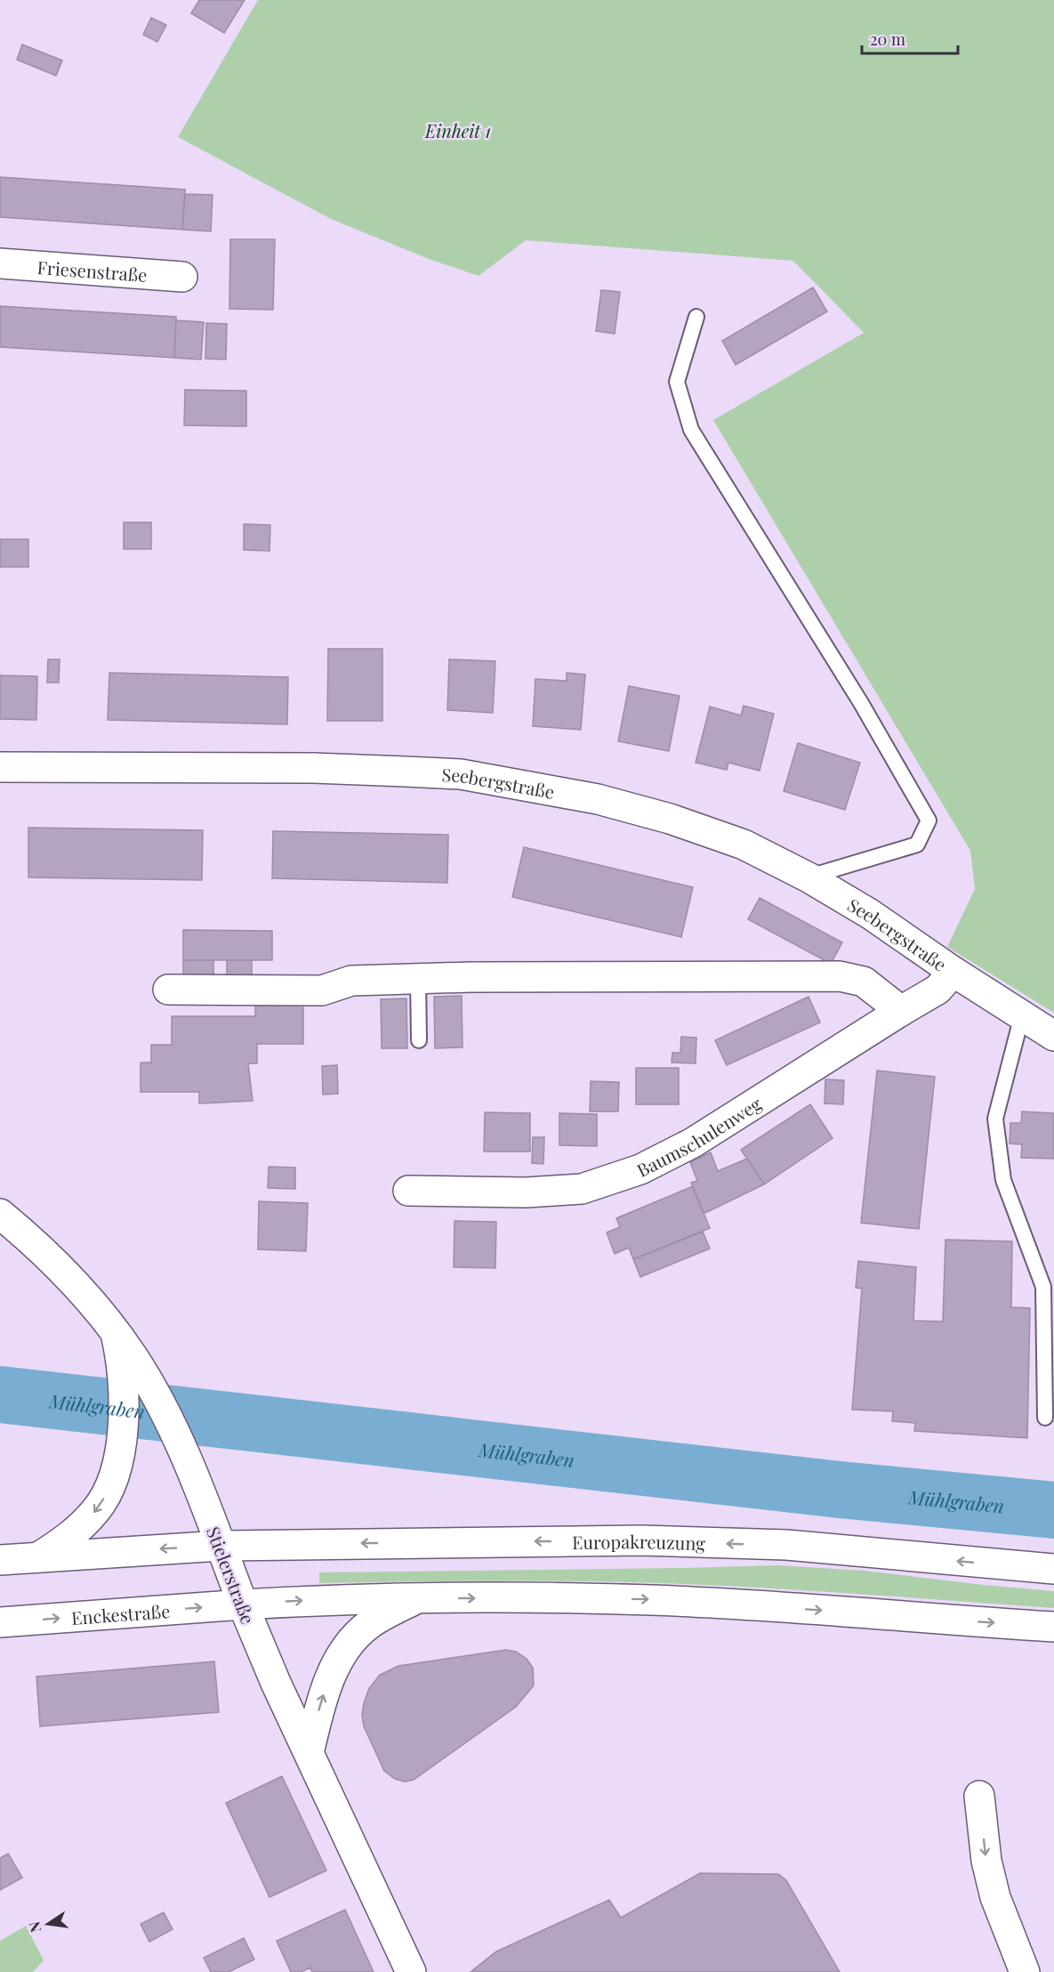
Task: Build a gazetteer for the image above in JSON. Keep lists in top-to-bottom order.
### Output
{
  "streets": {
    "street": [
      "Friesenstraße",
      "Seebergstraße",
      "Baumschulenweg",
      "Europakreuzung",
      "Stielerstraße",
      "Enckestraße"
    ]
  },
  "crossings": [
    ["Seebergstraße", "Baumschulenweg"],
    ["Europakreuzung", "Stielerstraße"],
    ["Stielerstraße", "Enckestraße"]
  ],
  "water": ["Mühlgraben"],
  "parks": ["Einheit 1"],
  "scale_bar": "20 m",
  "north": "left"
}
